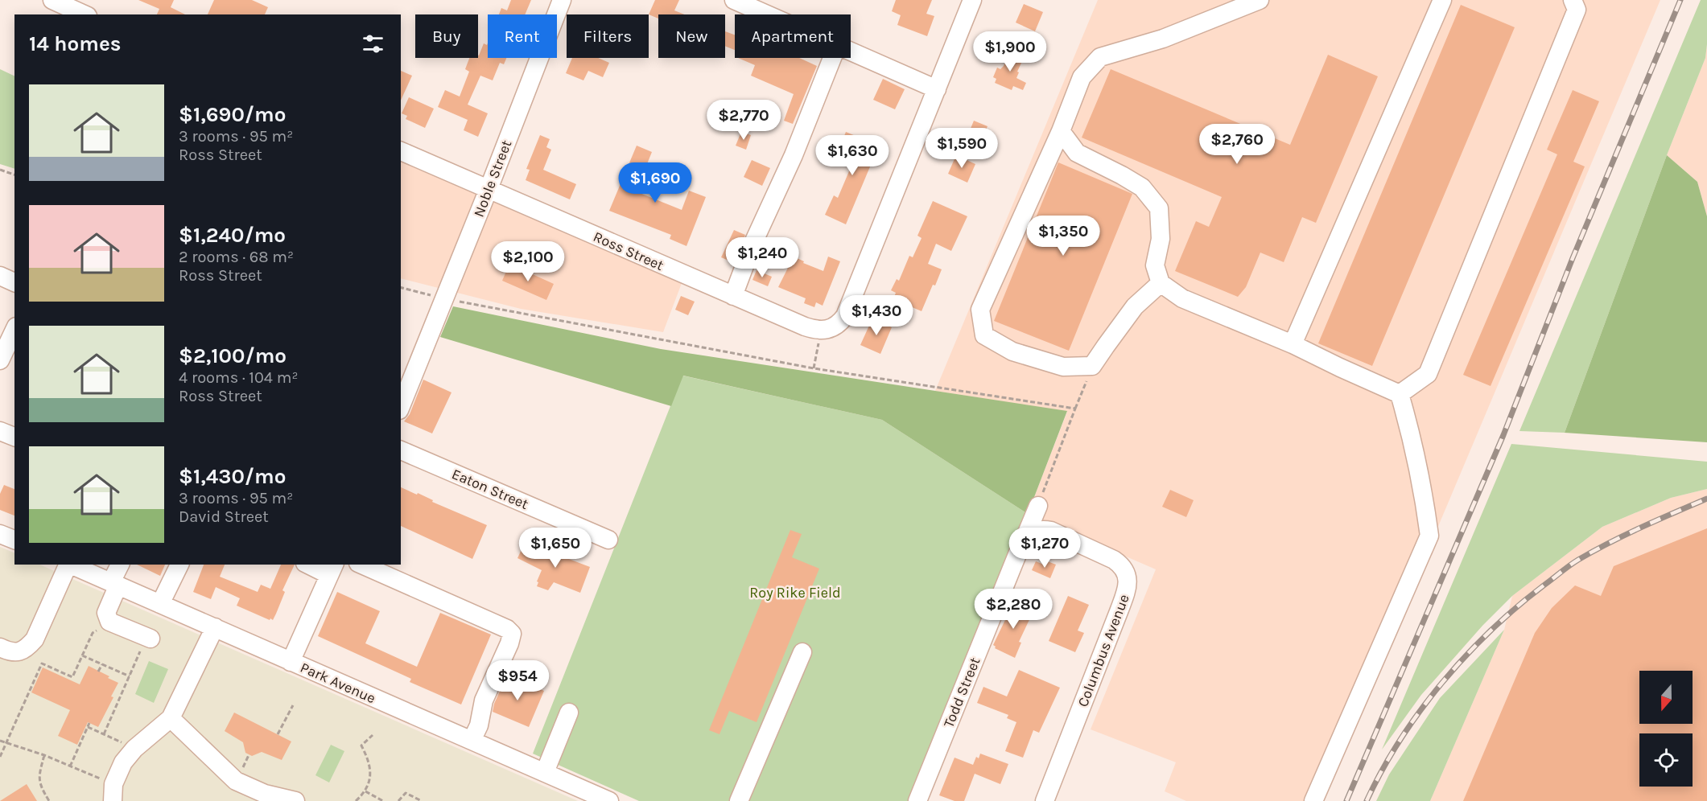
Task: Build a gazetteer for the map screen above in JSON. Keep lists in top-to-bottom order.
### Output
{
  "streets": {
    "street": [
      "Noble Street",
      "Ross Street",
      "Eaton Street",
      "Columbus Avenue",
      "Park Avenue",
      "Todd Street"
    ]
  },
  "crossings": [
    ["Noble Street", "Ross Street"],
    ["Columbus Avenue", "Todd Street"]
  ],
  "parks": ["Roy Rike Field"],
  "north": "bottom",
  "page": {
    "chip": [
      "Buy",
      "Rent",
      "Filters",
      "New",
      "Apartment"
    ],
    "heading": "14 homes",
    "price": [
      "$1,900",
      "$2,770",
      "$2,760",
      "$1,590",
      "$1,630",
      "$1,690",
      "$1,350",
      "$1,240",
      "$2,100",
      "$1,430",
      "$1,650",
      "$1,270",
      "$2,280",
      "$954"
    ],
    "list": [
      {
        "name": "$1,690/mo",
        "note": "3 rooms · 95 m² · Ross Street"
      },
      {
        "name": "$1,240/mo",
        "note": "2 rooms · 68 m² · Ross Street"
      },
      {
        "name": "$2,100/mo",
        "note": "4 rooms · 104 m² · Ross Street"
      },
      {
        "name": "$1,430/mo",
        "note": "3 rooms · 95 m² · David Street"
      }
    ]
  }
}
